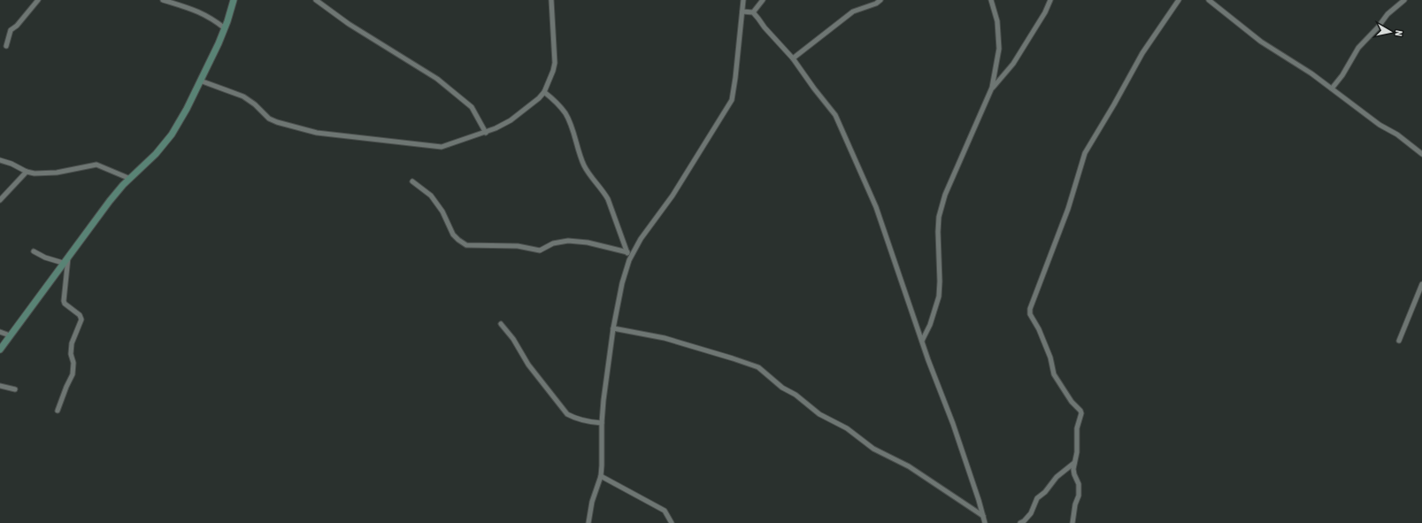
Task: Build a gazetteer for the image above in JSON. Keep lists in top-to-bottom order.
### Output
{
  "north": "right"
}
